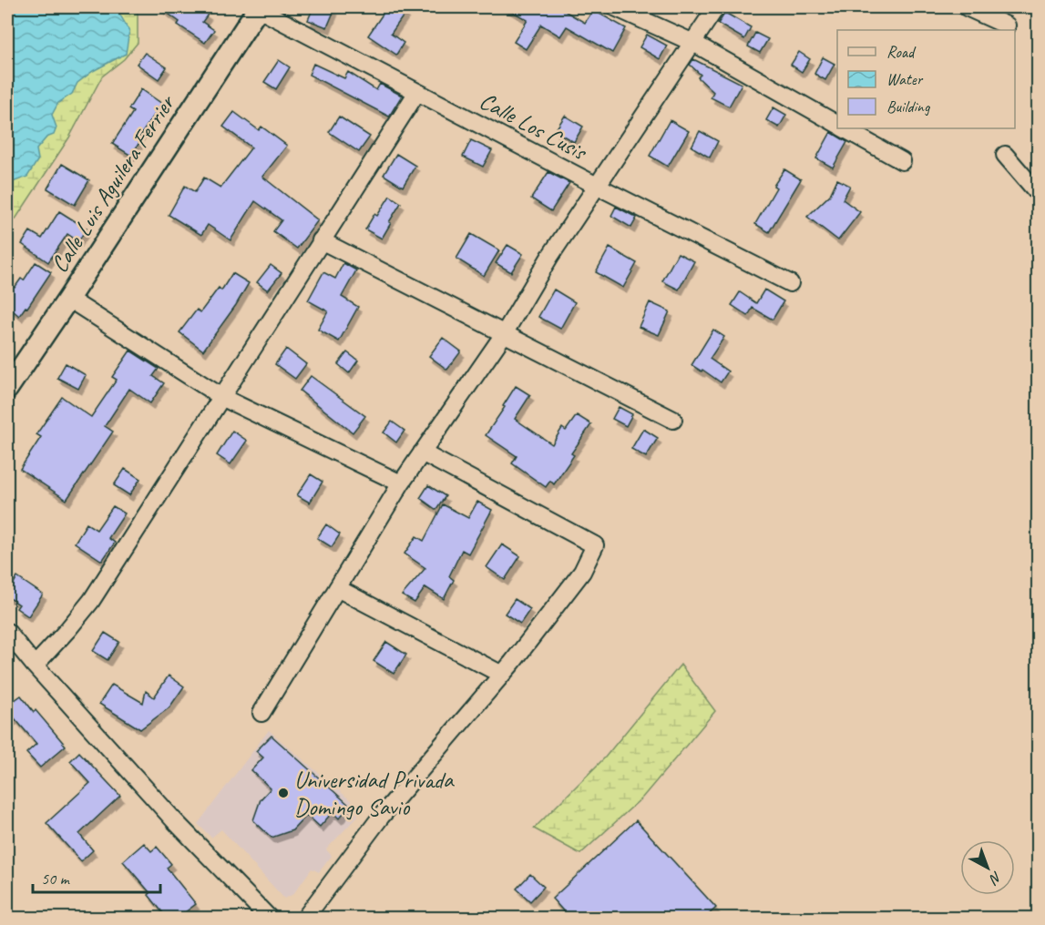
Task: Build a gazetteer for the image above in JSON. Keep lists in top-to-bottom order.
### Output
{
  "streets": {
    "street": ["Calle Los Cusis", "Calle Luis Aguilera Ferrier"]
  },
  "crossings": [
    ["Calle Los Cusis", "Calle Luis Aguilera Ferrier"]
  ],
  "places": ["Universidad Privada Domingo Savio"],
  "legend": ["Road", "Water", "Building"],
  "scale_bar": "50 m",
  "north": "bottom right"
}
